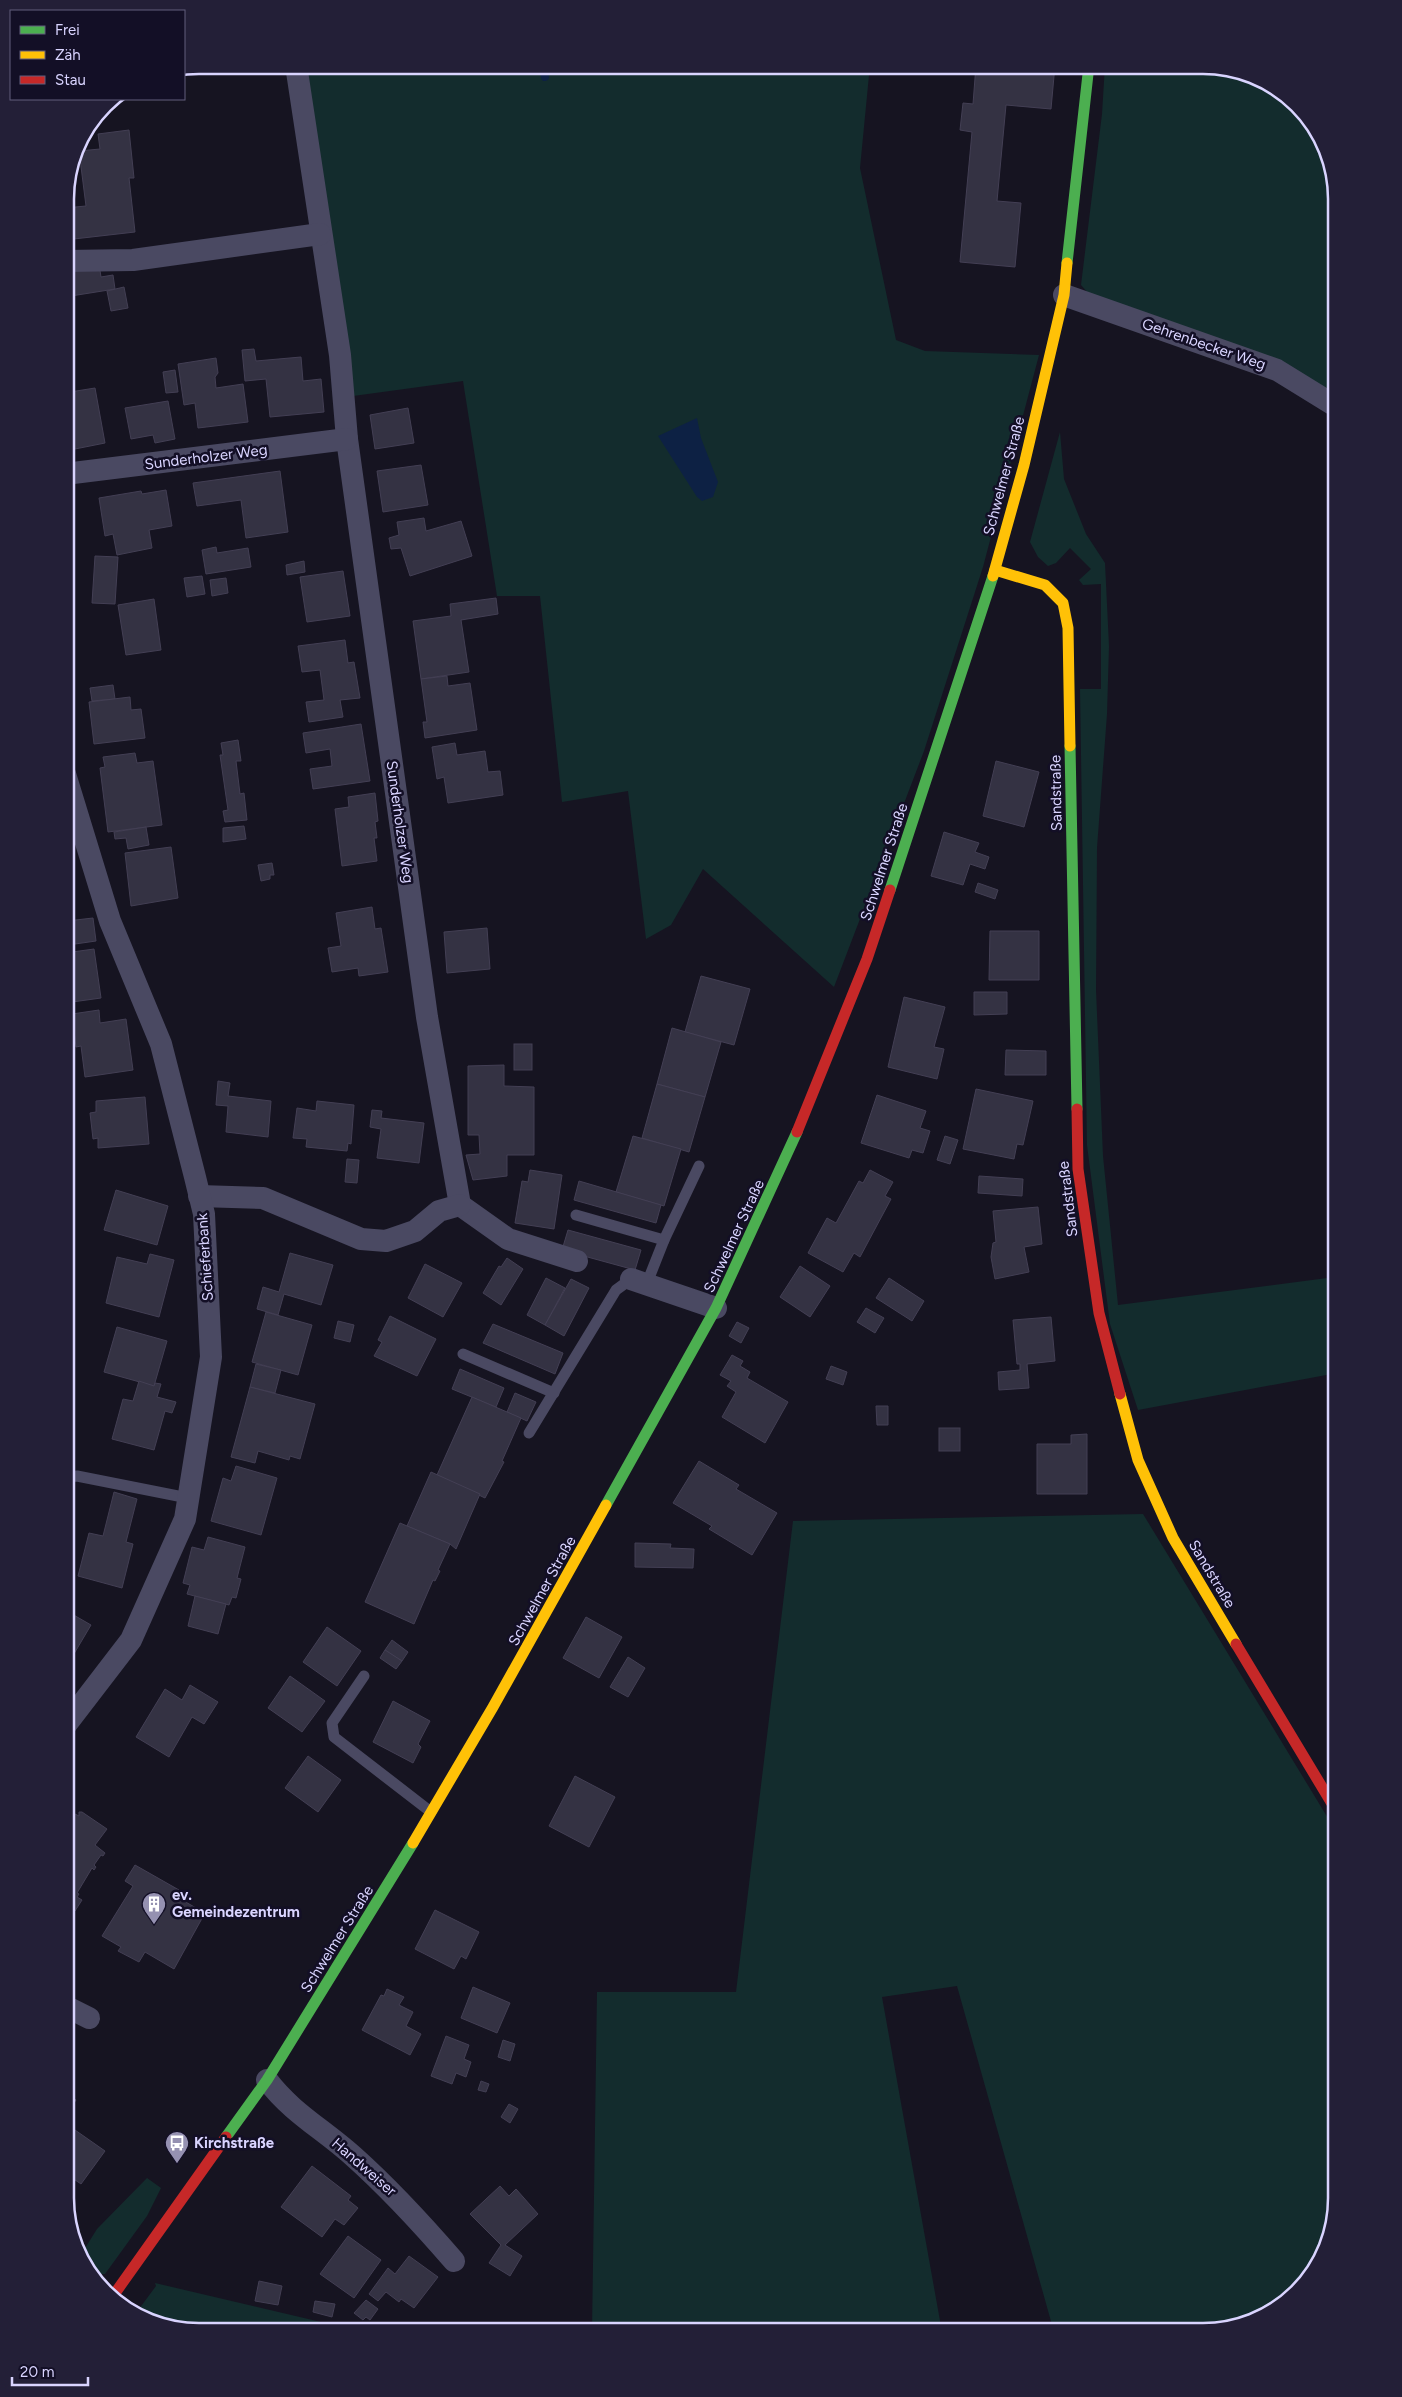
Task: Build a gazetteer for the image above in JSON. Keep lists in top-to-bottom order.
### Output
{
  "streets": {
    "main road": ["Schwelmer Straße", "Sandstraße"],
    "street": [
      "Gehrenbecker Weg",
      "Sunderholzer Weg",
      "Schieferbank",
      "Handweiser"
    ]
  },
  "crossings": [
    ["Gehrenbecker Weg", "Schwelmer Straße"],
    ["Schwelmer Straße", "Sandstraße"],
    ["Schwelmer Straße", "Handweiser"]
  ],
  "places": {
    "building": ["ev. Gemeindezentrum"],
    "bus stop": ["Kirchstraße"]
  },
  "legend": ["Frei", "Zäh", "Stau"],
  "scale_bar": "20 m"
}
